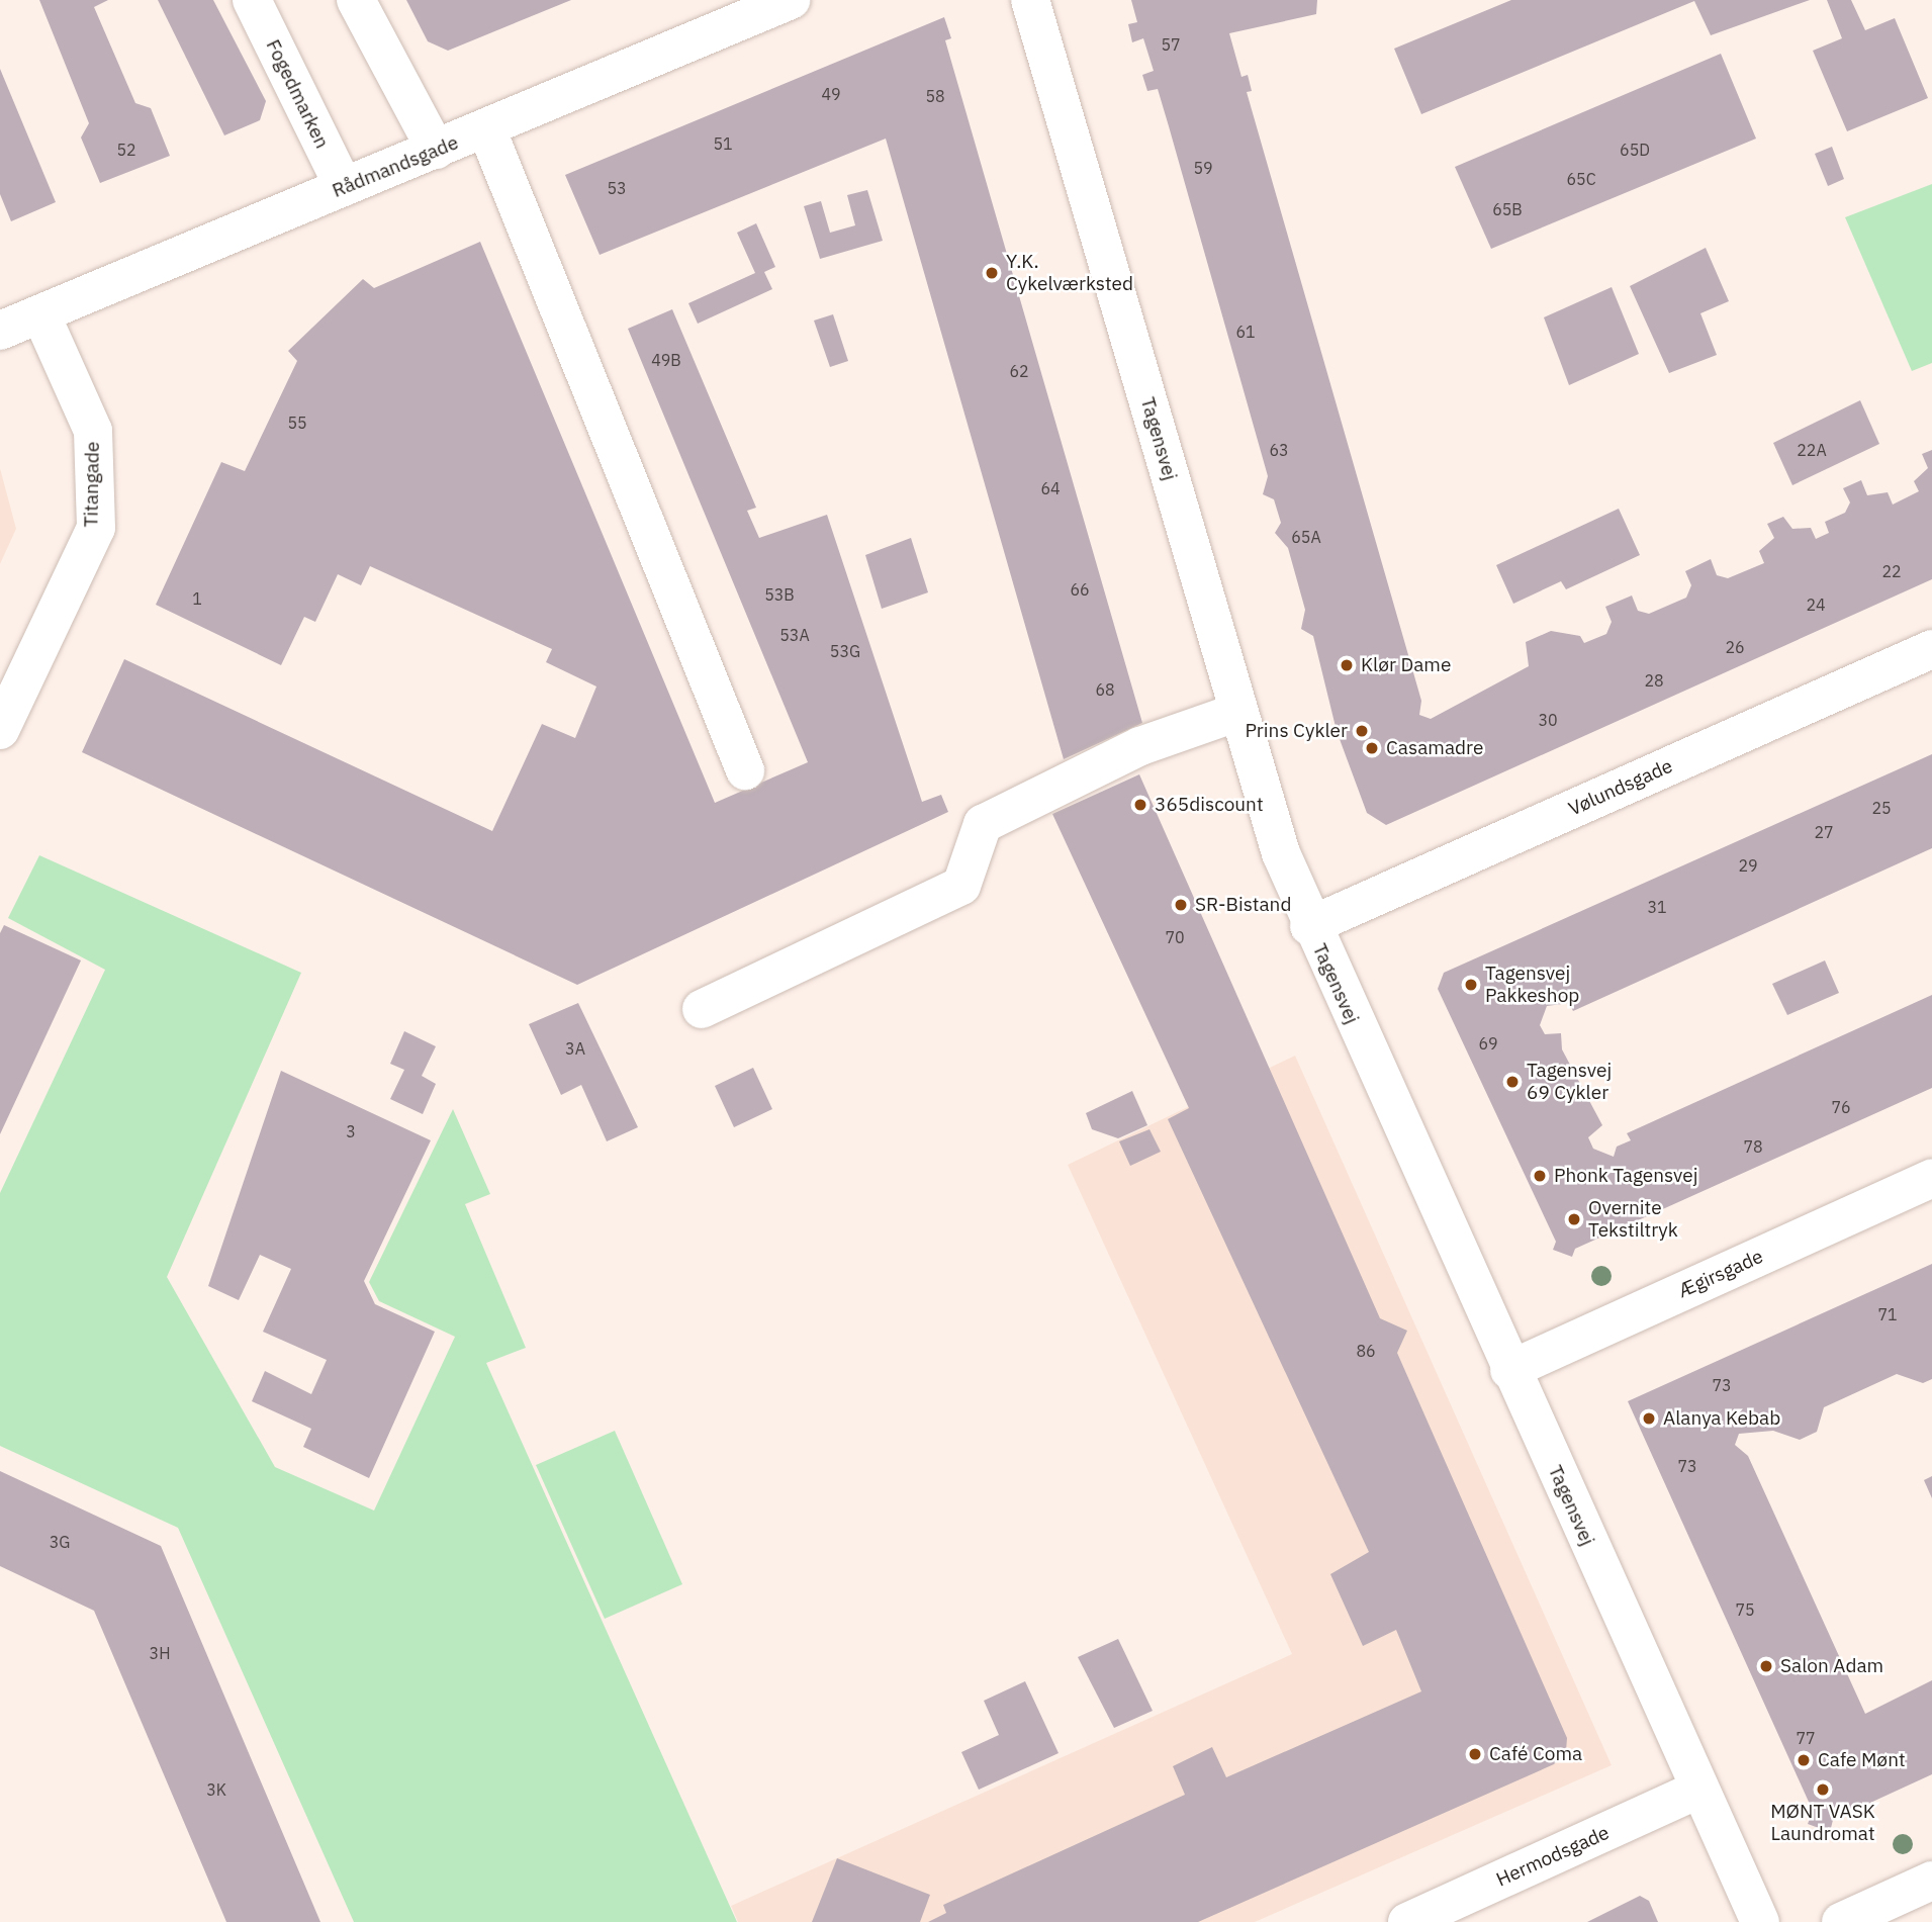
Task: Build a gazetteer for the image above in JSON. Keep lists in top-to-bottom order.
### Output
{
  "streets": {
    "street": [
      "Fogedmarken",
      "Rådmandsgade",
      "Tagensvej",
      "Titangade",
      "Vølundsgade",
      "Ægirsgade",
      "Hermodsgade"
    ]
  },
  "crossings": [
    ["Fogedmarken", "Rådmandsgade"],
    ["Rådmandsgade", "Titangade"],
    ["Tagensvej", "Vølundsgade"],
    ["Tagensvej", "Ægirsgade"],
    ["Tagensvej", "Hermodsgade"]
  ],
  "places": [
    "Y.K. Cykelværksted",
    "Klør Dame",
    "Prins Cykler",
    "Casamadre",
    "365discount",
    "SR-Bistand",
    "Tagensvej Pakkeshop",
    "Tagensvej 69 Cykler",
    "Phonk Tagensvej",
    "Overnite Tekstiltryk",
    "Alanya Kebab",
    "Salon Adam",
    "Café Coma",
    "Cafe Mønt",
    "MØNT VASK Laundromat"
  ],
  "house_numbers": [
    "57",
    "49",
    "58",
    "51",
    "52",
    "65D",
    "59",
    "65C",
    "53",
    "65B",
    "61",
    "49B",
    "62",
    "55",
    "63",
    "22A",
    "64",
    "65A",
    "22",
    "66",
    "53B",
    "1",
    "24",
    "53A",
    "26",
    "53G",
    "28",
    "68",
    "30",
    "25",
    "27",
    "29",
    "31",
    "70",
    "69",
    "3A",
    "76",
    "3",
    "78",
    "71",
    "86",
    "73",
    "73",
    "3G",
    "75",
    "3H",
    "77",
    "3K"
  ]
}
